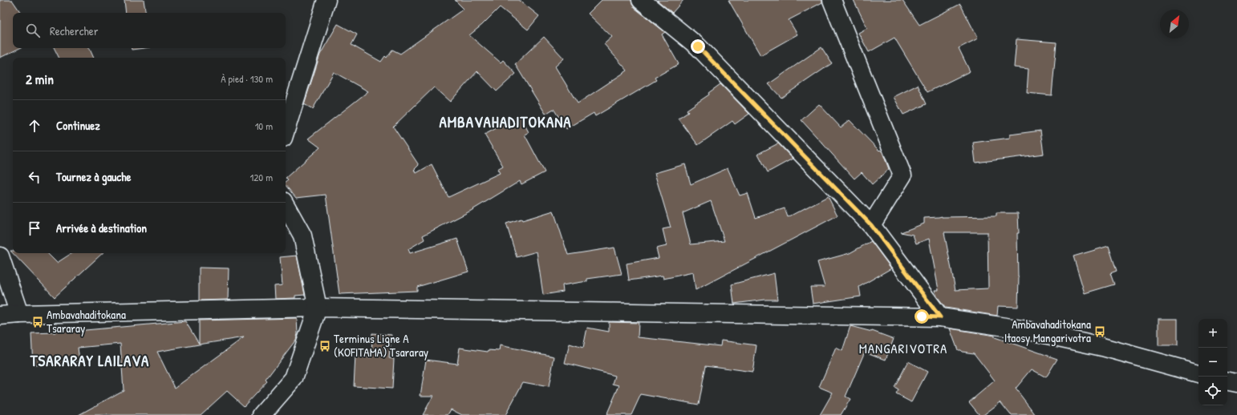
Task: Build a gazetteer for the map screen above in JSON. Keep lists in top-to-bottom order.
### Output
{
  "districts": ["AMBAVAHADITOKANA", "MANGARIVOTRA", "TSARARAY LAILAVA"],
  "places": {
    "bus stop": ["Ambavahaditokana Tsararay", "Ambavahaditokana Itaosy Mangarivotra", "Terminus Ligne A (KOFITAMA) Tsararay"]
  },
  "north": "top right",
  "page": {
    "search": "Rechercher",
    "heading": ["2 min", "À pied · 130 m"],
    "list": [
      ["Continuez", "10 m"],
      ["Tournez à gauche", "120 m"],
      "Arrivée à destination"
    ],
    "map_buttons": ["+", "−"]
  }
}
